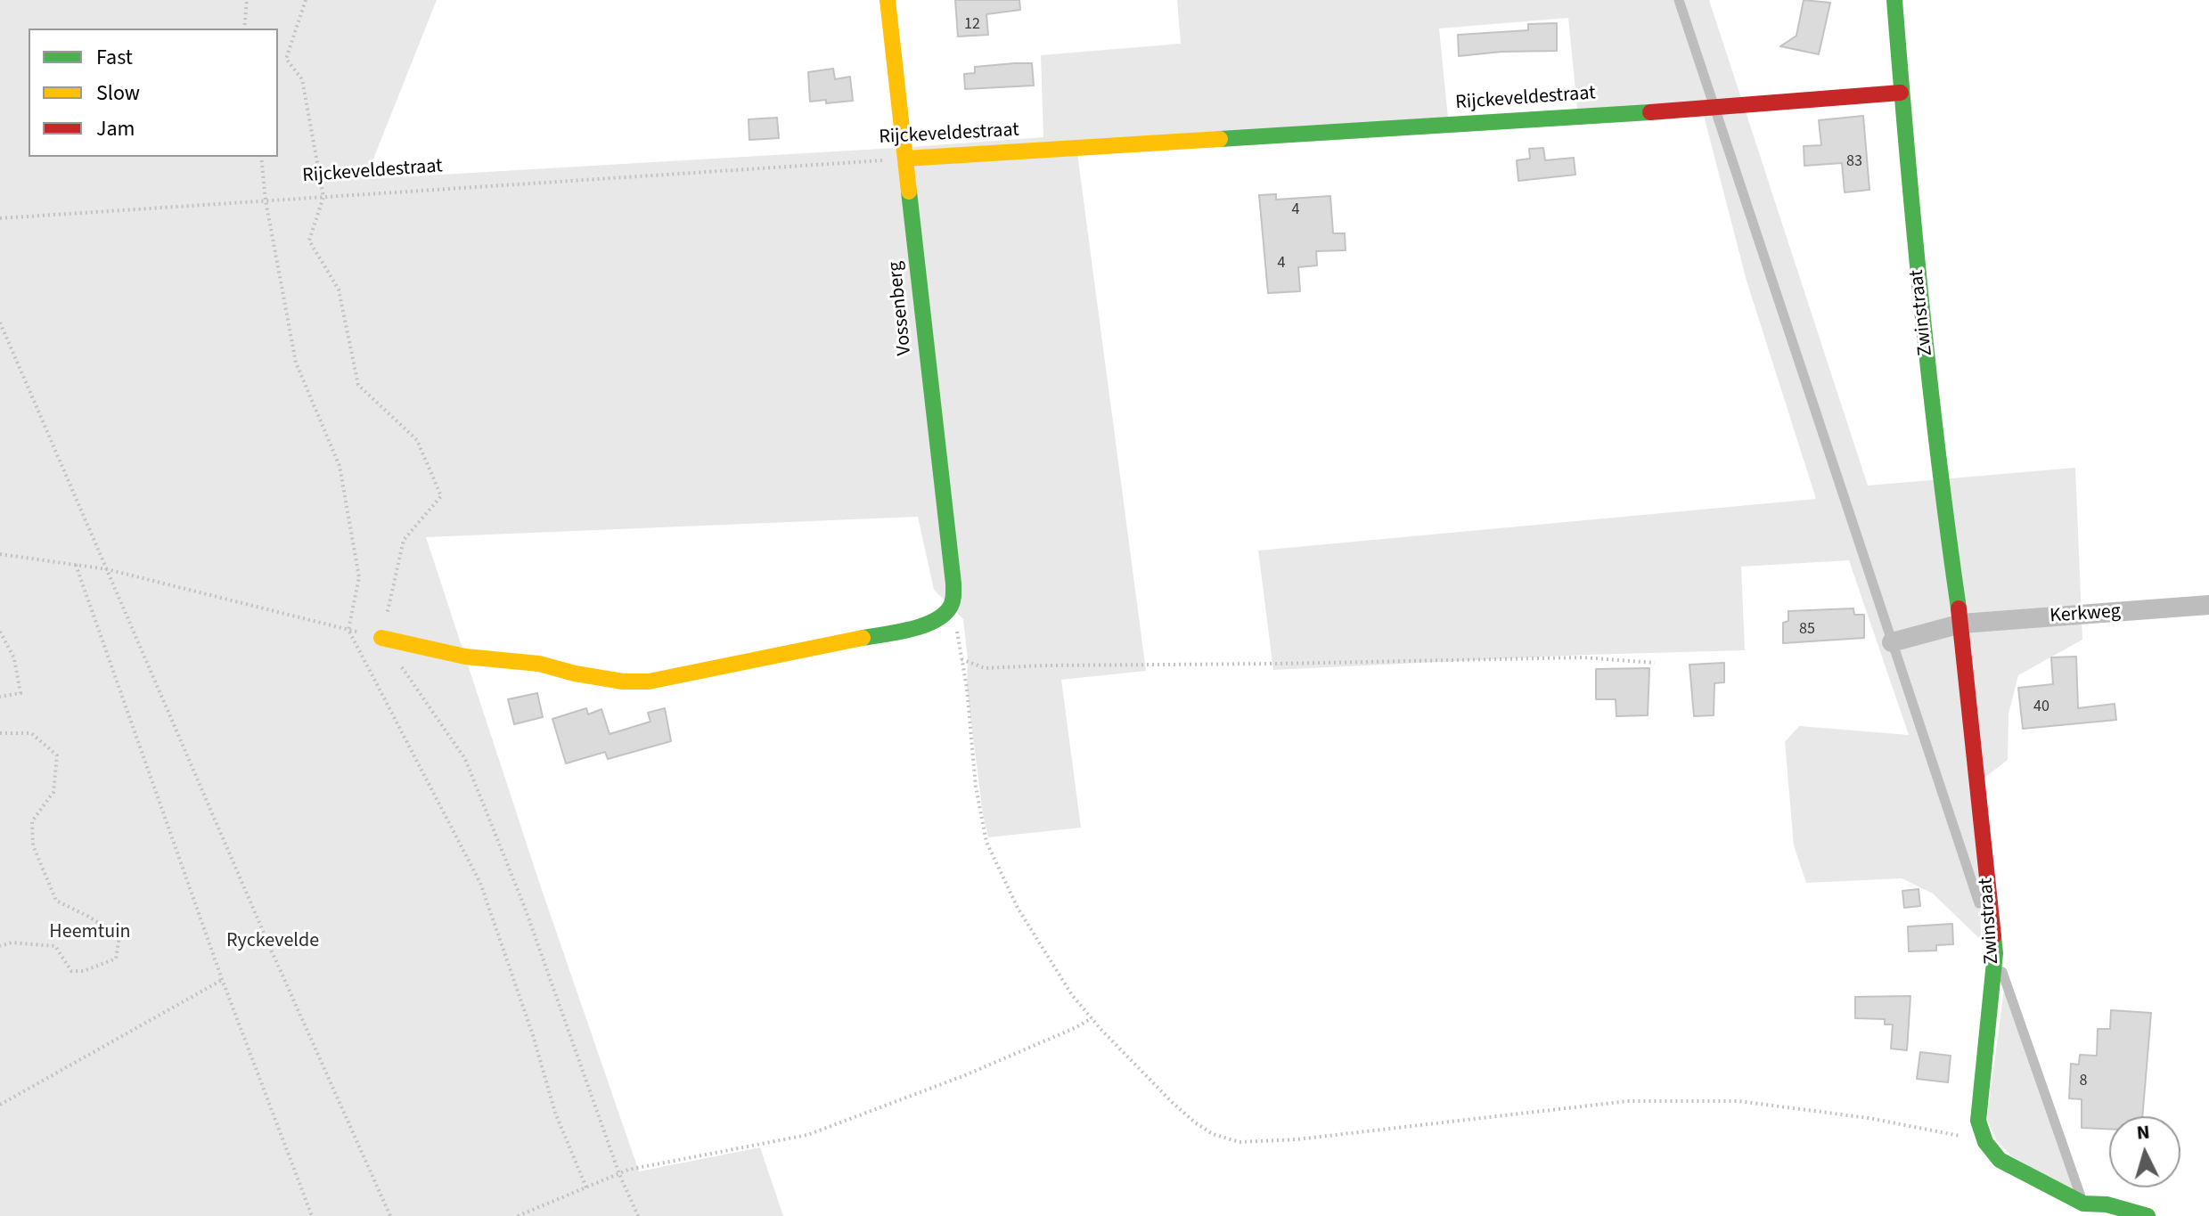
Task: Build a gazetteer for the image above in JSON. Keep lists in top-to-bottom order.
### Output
{
  "streets": {
    "street": [
      "Rijckeveldestraat",
      "Vossenberg",
      "Zwinstraat",
      "Kerkweg"
    ]
  },
  "crossings": [
    ["Rijckeveldestraat", "Vossenberg"],
    ["Rijckeveldestraat", "Zwinstraat"],
    ["Zwinstraat", "Kerkweg"]
  ],
  "parks": ["Heemtuin", "Ryckevelde"],
  "house_numbers": [
    "12",
    "83",
    "4",
    "4",
    "85",
    "40",
    "8"
  ],
  "legend": ["Fast", "Slow", "Jam"],
  "north": "top"
}
